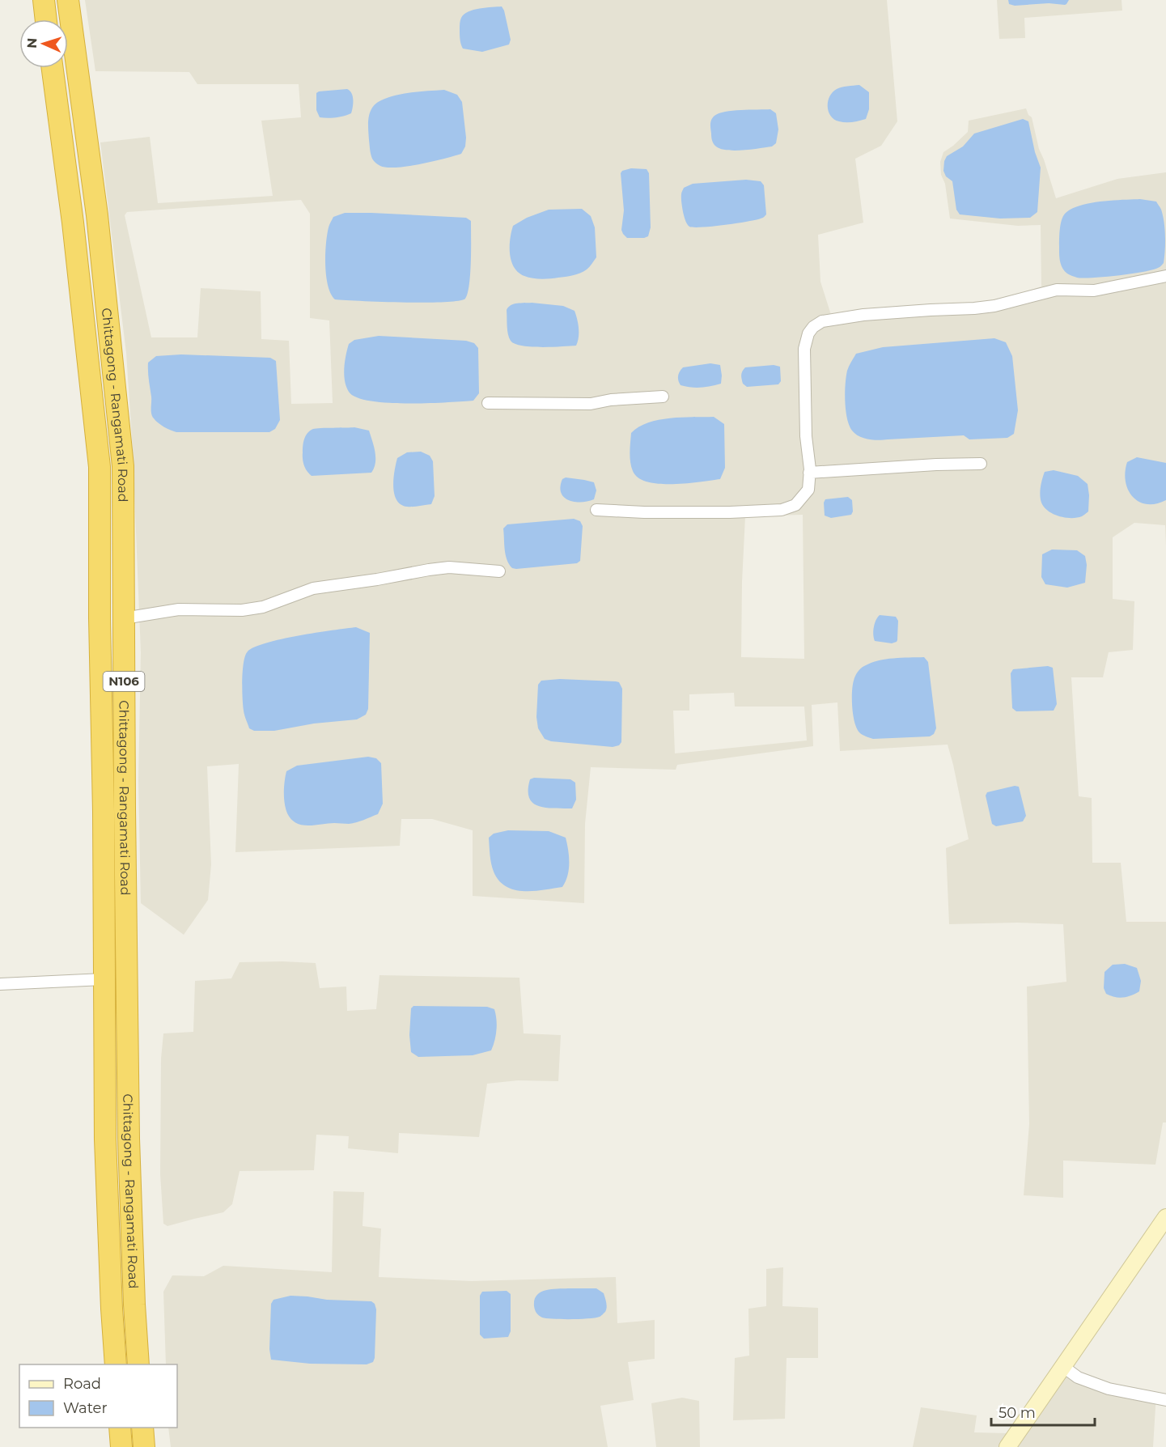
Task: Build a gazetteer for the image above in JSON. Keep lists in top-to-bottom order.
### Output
{
  "streets": {
    "highway": ["Chittagong - Rangamati Road", "N106"]
  },
  "legend": ["Road", "Water"],
  "scale_bar": "50 m",
  "north": "left"
}
